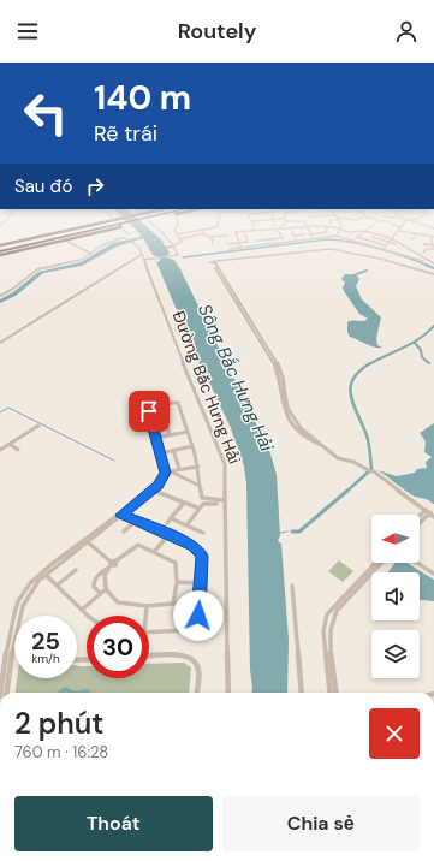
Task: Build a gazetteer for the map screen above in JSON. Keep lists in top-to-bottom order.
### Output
{
  "streets": {
    "street": ["Đường Bắc Hưng Hải"]
  },
  "water": ["Sông Bắc Hưng Hải"],
  "north": "left",
  "page": {
    "header": "Routely",
    "turn": ["140 m", "Rẽ trái"],
    "then": "Sau đó",
    "speed": "25 km/h",
    "limit": "30",
    "heading": ["2 phút", "760 m · 16:28"],
    "buttons": ["Thoát", "Chia sẻ"]
  }
}
